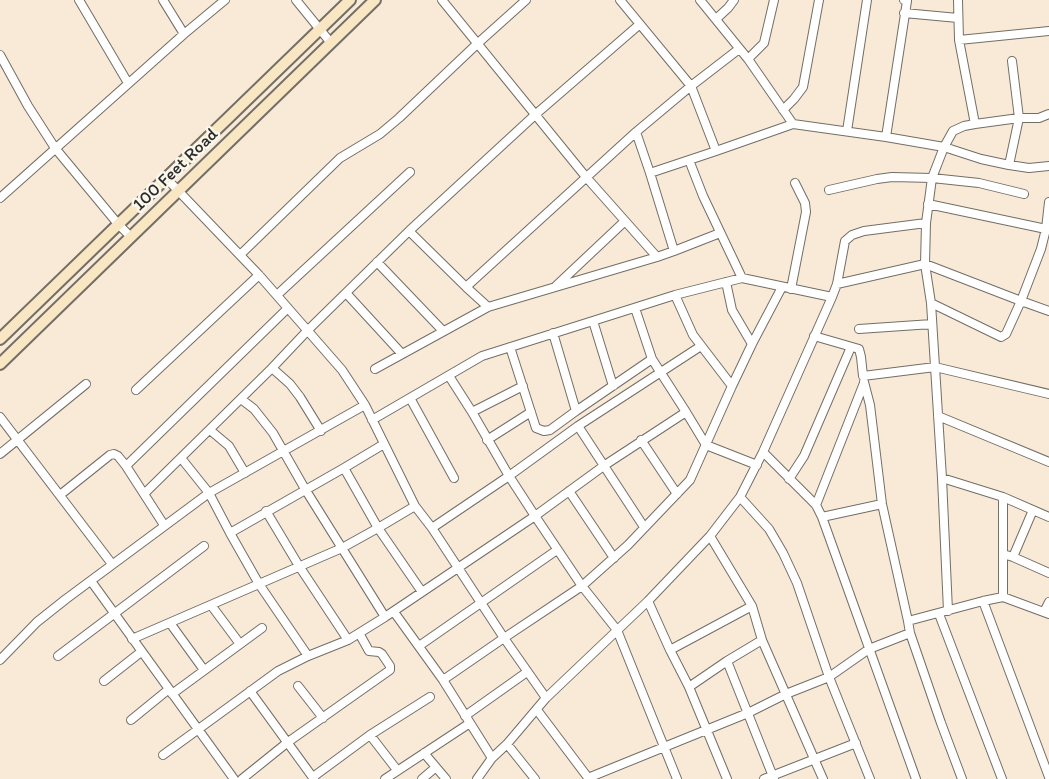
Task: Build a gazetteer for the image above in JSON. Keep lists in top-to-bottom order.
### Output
{
  "streets": {
    "main road": ["100 Feet Road"]
  }
}
